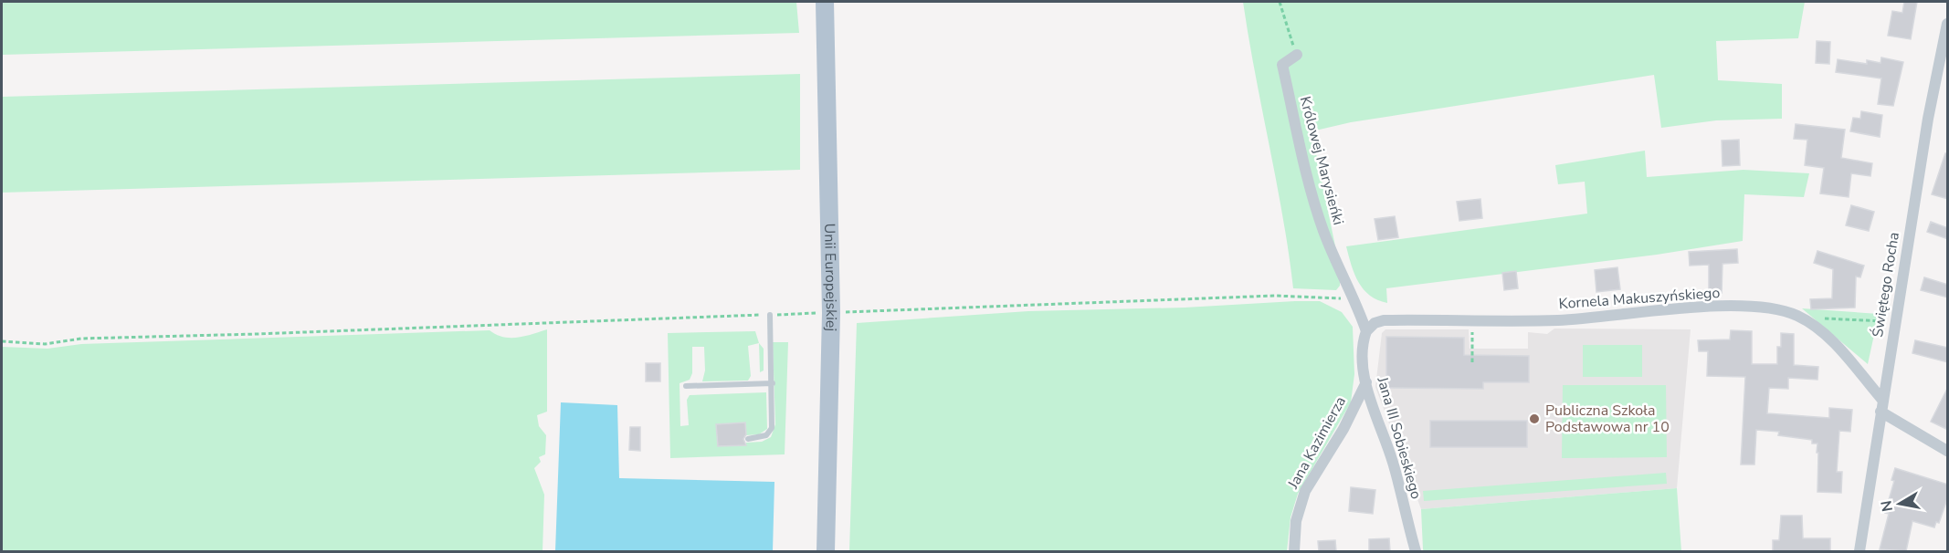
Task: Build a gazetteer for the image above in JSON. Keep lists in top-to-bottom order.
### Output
{
  "streets": {
    "main road": ["Unii Europejskiej"],
    "street": [
      "Królowej Marysieńki",
      "Świętego Rocha",
      "Kornela Makuszyńskiego",
      "Jana III Sobieskiego",
      "Jana Kazimierza"
    ]
  },
  "crossings": [
    ["Królowej Marysieńki", "Kornela Makuszyńskiego"],
    ["Królowej Marysieńki", "Jana III Sobieskiego"],
    ["Świętego Rocha", "Kornela Makuszyńskiego"],
    ["Kornela Makuszyńskiego", "Jana III Sobieskiego"],
    ["Jana III Sobieskiego", "Jana Kazimierza"]
  ],
  "places": ["Publiczna Szkoła Podstawowa nr 10"],
  "north": "left"
}
